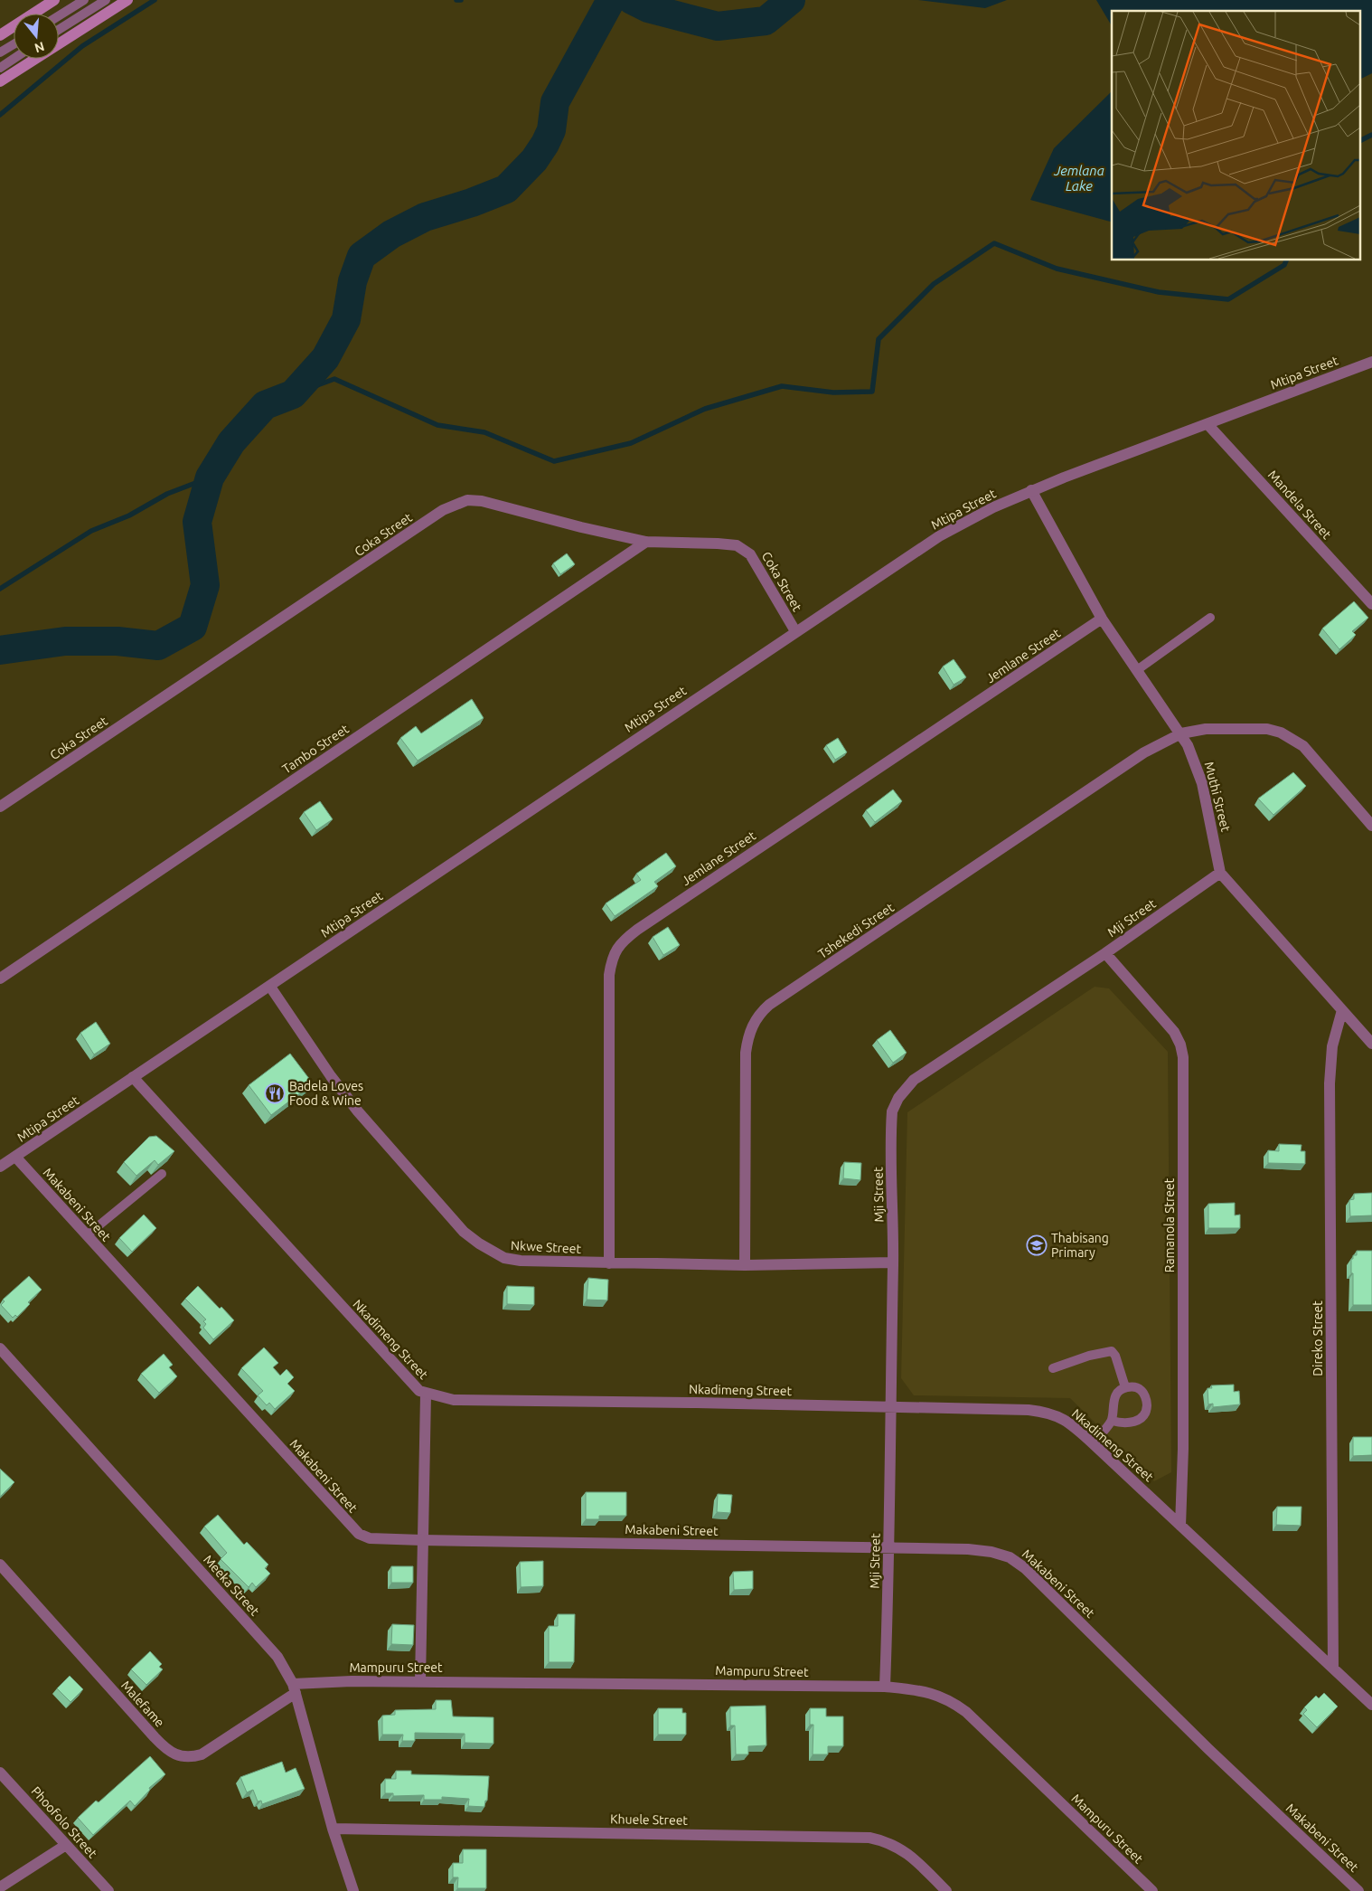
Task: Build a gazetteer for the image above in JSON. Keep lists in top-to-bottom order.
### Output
{
  "streets": {
    "street": [
      "Mtipa Street",
      "Mandela Street",
      "Coka Street",
      "Jemlane Street",
      "Tambo Street",
      "Muthi Street",
      "Mji Street",
      "Tshekedi Street",
      "Makabeni Street",
      "Ramanola Street",
      "Nkwe Street",
      "Direko Street",
      "Nkadimeng Street",
      "Meeka Street",
      "Mampuru Street",
      "Malefame",
      "Khuele Street",
      "Phoofolo Street"
    ]
  },
  "crossings": [
    ["Mtipa Street", "Mandela Street"],
    ["Mtipa Street", "Coka Street"],
    ["Mtipa Street", "Muthi Street"],
    ["Mtipa Street", "Makabeni Street"],
    ["Mtipa Street", "Nkwe Street"],
    ["Mtipa Street", "Nkadimeng Street"],
    ["Coka Street", "Tambo Street"],
    ["Jemlane Street", "Muthi Street"],
    ["Jemlane Street", "Nkwe Street"],
    ["Muthi Street", "Mji Street"],
    ["Muthi Street", "Tshekedi Street"],
    ["Muthi Street", "Direko Street"],
    ["Mji Street", "Makabeni Street"],
    ["Mji Street", "Ramanola Street"],
    ["Mji Street", "Nkwe Street"],
    ["Mji Street", "Nkadimeng Street"],
    ["Mji Street", "Mampuru Street"],
    ["Tshekedi Street", "Nkwe Street"],
    ["Ramanola Street", "Nkadimeng Street"],
    ["Direko Street", "Nkadimeng Street"],
    ["Meeka Street", "Mampuru Street"],
    ["Meeka Street", "Malefame"],
    ["Meeka Street", "Khuele Street"],
    ["Mampuru Street", "Malefame"]
  ],
  "water": ["Jemlana Lake"],
  "places": {
    "restaurant": ["Badela Loves Food & Wine"],
    "school or university": ["Thabisang Primary"]
  },
  "north": "bottom"
}
